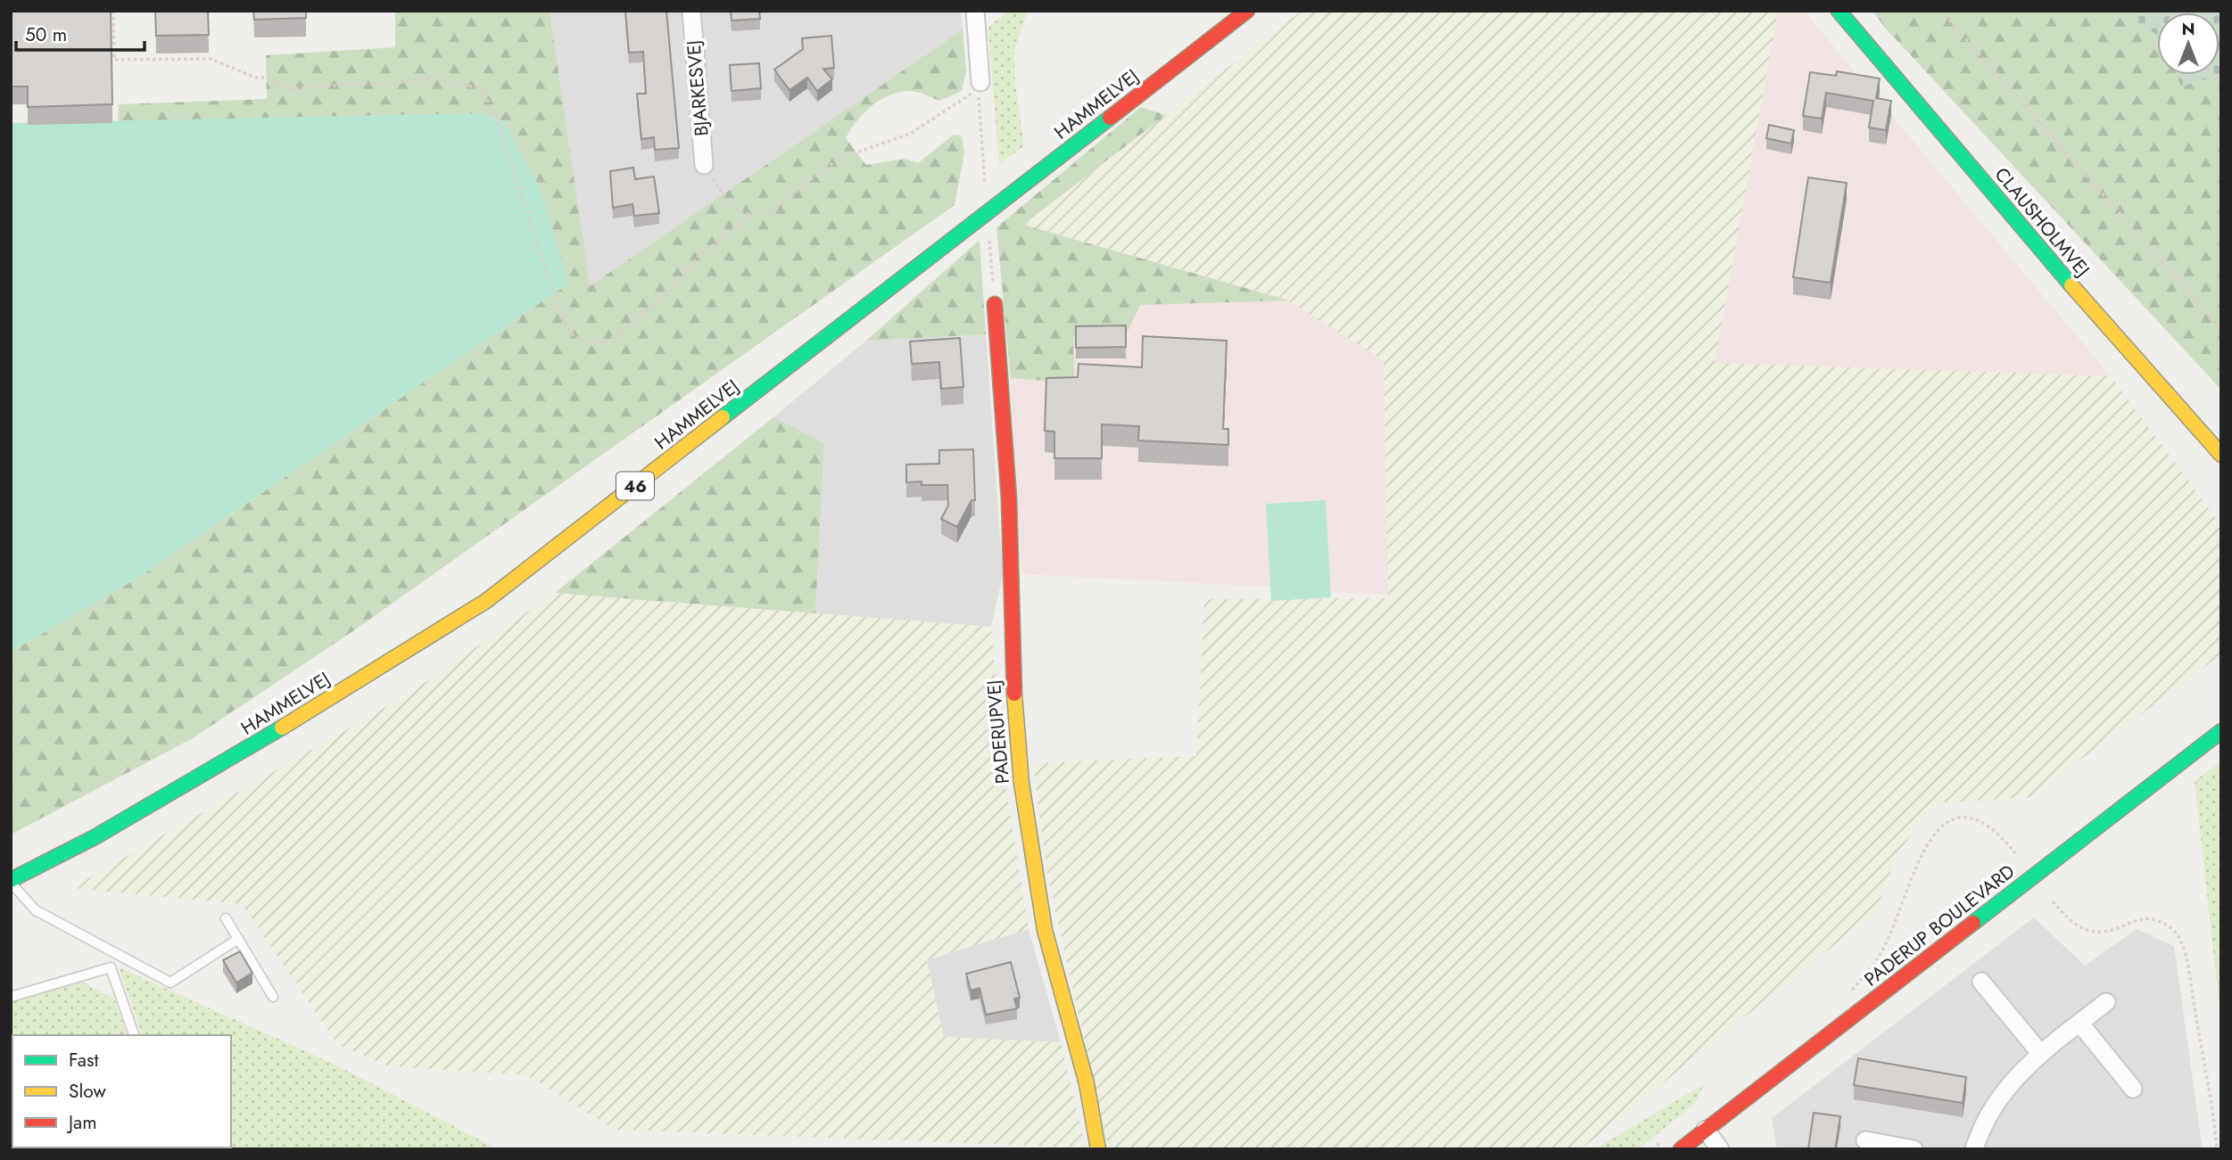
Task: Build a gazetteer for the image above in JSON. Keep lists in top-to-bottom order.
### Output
{
  "streets": {
    "main road": [
      "HAMMELVEJ",
      "CLAUSHOLMVEJ",
      "46",
      "PADERUPVEJ",
      "PADERUP BOULEVARD"
    ],
    "street": ["BJARKESVEJ"]
  },
  "legend": ["Fast", "Slow", "Jam"],
  "scale_bar": "50 m",
  "north": "top"
}
